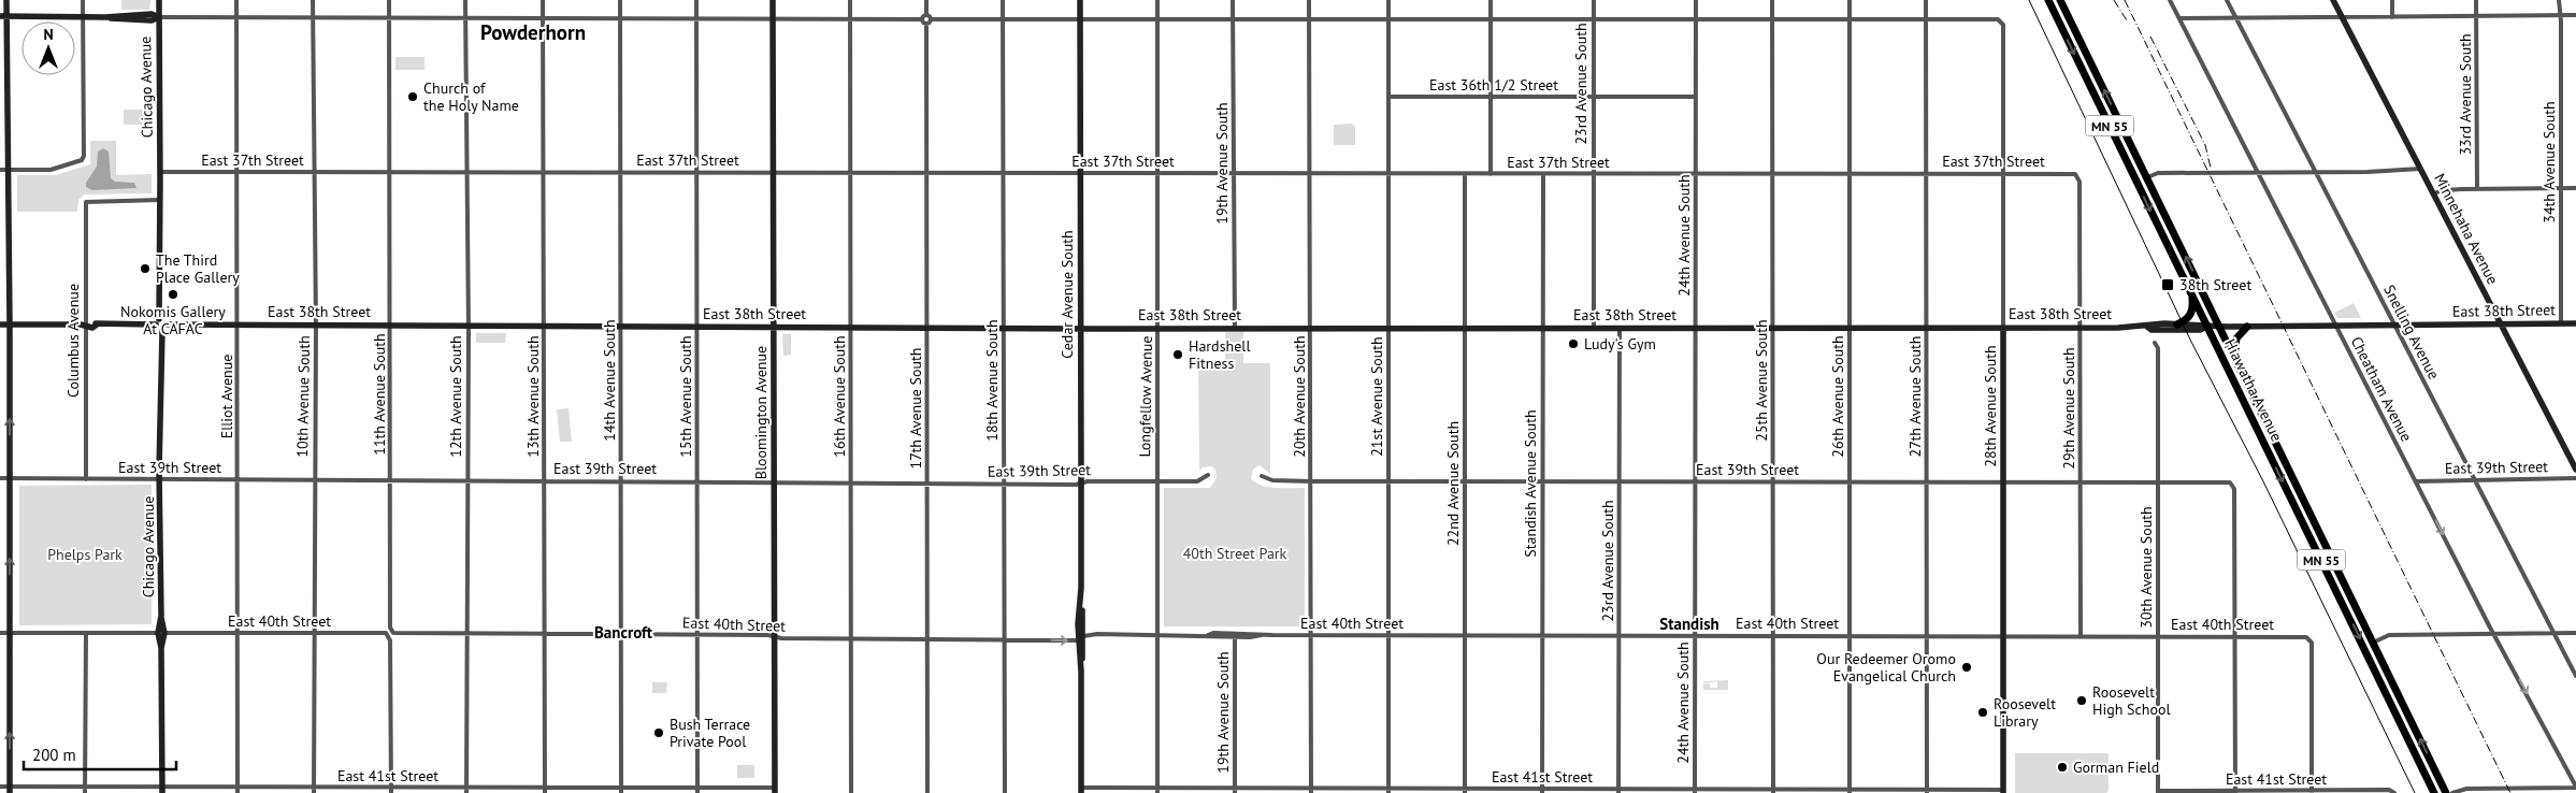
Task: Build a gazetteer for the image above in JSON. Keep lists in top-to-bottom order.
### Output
{
  "streets": {
    "highway": ["MN 55", "Hiawatha Avenue"],
    "street": [
      "23rd Avenue South",
      "East 36th 1/2 Street",
      "Chicago Avenue",
      "33rd Avenue South",
      "East 37th Street",
      "34th Avenue South",
      "19th Avenue South",
      "Minnehaha Avenue",
      "24th Avenue South",
      "Cedar Avenue South",
      "East 38th Street",
      "Snelling Avenue",
      "Columbus Avenue",
      "14th Avenue South",
      "18th Avenue South",
      "25th Avenue South",
      "Cheatham Avenue",
      "11th Avenue South",
      "Elliot Avenue",
      "10th Avenue South",
      "12th Avenue South",
      "13th Avenue South",
      "15th Avenue South",
      "16th Avenue South",
      "Longfellow Avenue",
      "20th Avenue South",
      "21st Avenue South",
      "26th Avenue South",
      "27th Avenue South",
      "28th Avenue South",
      "17th Avenue South",
      "29th Avenue South",
      "Bloomington Avenue",
      "East 39th Street",
      "22nd Avenue South",
      "Standish Avenue South",
      "30th Avenue South",
      "East 40th Street",
      "East 41st Street"
    ]
  },
  "crossings": [
    ["23rd Avenue South", "East 36th 1/2 Street"],
    ["23rd Avenue South", "East 37th Street"],
    ["23rd Avenue South", "East 38th Street"],
    ["23rd Avenue South", "East 39th Street"],
    ["23rd Avenue South", "East 40th Street"],
    ["23rd Avenue South", "East 41st Street"],
    ["East 36th 1/2 Street", "24th Avenue South"],
    ["East 36th 1/2 Street", "21st Avenue South"],
    ["Chicago Avenue", "East 37th Street"],
    ["Chicago Avenue", "Columbus Avenue"],
    ["Chicago Avenue", "East 39th Street"],
    ["Chicago Avenue", "East 40th Street"],
    ["Chicago Avenue", "East 41st Street"],
    ["East 37th Street", "19th Avenue South"],
    ["East 37th Street", "24th Avenue South"],
    ["East 37th Street", "Cedar Avenue South"],
    ["East 37th Street", "14th Avenue South"],
    ["East 37th Street", "18th Avenue South"],
    ["East 37th Street", "25th Avenue South"],
    ["East 37th Street", "11th Avenue South"],
    ["East 37th Street", "Elliot Avenue"],
    ["East 37th Street", "10th Avenue South"],
    ["East 37th Street", "12th Avenue South"],
    ["East 37th Street", "13th Avenue South"],
    ["East 37th Street", "15th Avenue South"],
    ["East 37th Street", "16th Avenue South"],
    ["East 37th Street", "Longfellow Avenue"],
    ["East 37th Street", "20th Avenue South"],
    ["East 37th Street", "21st Avenue South"],
    ["East 37th Street", "26th Avenue South"],
    ["East 37th Street", "27th Avenue South"],
    ["East 37th Street", "28th Avenue South"],
    ["East 37th Street", "17th Avenue South"],
    ["East 37th Street", "29th Avenue South"],
    ["East 37th Street", "Bloomington Avenue"],
    ["East 37th Street", "22nd Avenue South"],
    ["East 37th Street", "Standish Avenue South"],
    ["34th Avenue South", "East 38th Street"],
    ["19th Avenue South", "East 38th Street"],
    ["19th Avenue South", "East 40th Street"],
    ["19th Avenue South", "East 41st Street"],
    ["Minnehaha Avenue", "East 38th Street"],
    ["24th Avenue South", "East 38th Street"],
    ["24th Avenue South", "East 39th Street"],
    ["24th Avenue South", "East 40th Street"],
    ["24th Avenue South", "East 41st Street"],
    ["Cedar Avenue South", "East 38th Street"],
    ["Cedar Avenue South", "East 39th Street"],
    ["Cedar Avenue South", "East 40th Street"],
    ["Cedar Avenue South", "East 41st Street"],
    ["East 38th Street", "Snelling Avenue"],
    ["East 38th Street", "14th Avenue South"],
    ["East 38th Street", "18th Avenue South"],
    ["East 38th Street", "25th Avenue South"],
    ["East 38th Street", "Cheatham Avenue"],
    ["East 38th Street", "Hiawatha Avenue"],
    ["East 38th Street", "11th Avenue South"],
    ["East 38th Street", "Elliot Avenue"],
    ["East 38th Street", "10th Avenue South"],
    ["East 38th Street", "12th Avenue South"],
    ["East 38th Street", "13th Avenue South"],
    ["East 38th Street", "15th Avenue South"],
    ["East 38th Street", "16th Avenue South"],
    ["East 38th Street", "Longfellow Avenue"],
    ["East 38th Street", "20th Avenue South"],
    ["East 38th Street", "21st Avenue South"],
    ["East 38th Street", "26th Avenue South"],
    ["East 38th Street", "27th Avenue South"],
    ["East 38th Street", "28th Avenue South"],
    ["East 38th Street", "17th Avenue South"],
    ["East 38th Street", "29th Avenue South"],
    ["East 38th Street", "Bloomington Avenue"],
    ["East 38th Street", "22nd Avenue South"],
    ["East 38th Street", "Standish Avenue South"],
    ["Snelling Avenue", "East 39th Street"],
    ["Columbus Avenue", "East 39th Street"],
    ["14th Avenue South", "East 39th Street"],
    ["14th Avenue South", "East 40th Street"],
    ["14th Avenue South", "East 41st Street"],
    ["18th Avenue South", "East 39th Street"],
    ["18th Avenue South", "East 40th Street"],
    ["25th Avenue South", "East 39th Street"],
    ["25th Avenue South", "East 40th Street"],
    ["25th Avenue South", "East 41st Street"],
    ["Cheatham Avenue", "East 39th Street"],
    ["11th Avenue South", "East 39th Street"],
    ["11th Avenue South", "East 40th Street"],
    ["Elliot Avenue", "East 39th Street"],
    ["Elliot Avenue", "East 40th Street"],
    ["Elliot Avenue", "East 41st Street"],
    ["10th Avenue South", "East 39th Street"],
    ["10th Avenue South", "East 40th Street"],
    ["10th Avenue South", "East 41st Street"],
    ["12th Avenue South", "East 39th Street"],
    ["12th Avenue South", "East 40th Street"],
    ["12th Avenue South", "East 41st Street"],
    ["13th Avenue South", "East 39th Street"],
    ["13th Avenue South", "East 40th Street"],
    ["13th Avenue South", "East 41st Street"],
    ["15th Avenue South", "East 39th Street"],
    ["15th Avenue South", "East 40th Street"],
    ["15th Avenue South", "East 41st Street"],
    ["16th Avenue South", "East 39th Street"],
    ["16th Avenue South", "East 40th Street"],
    ["Longfellow Avenue", "East 39th Street"],
    ["Longfellow Avenue", "East 40th Street"],
    ["Longfellow Avenue", "East 41st Street"],
    ["20th Avenue South", "East 39th Street"],
    ["20th Avenue South", "East 40th Street"],
    ["20th Avenue South", "East 41st Street"],
    ["21st Avenue South", "East 39th Street"],
    ["21st Avenue South", "East 40th Street"],
    ["21st Avenue South", "East 41st Street"],
    ["26th Avenue South", "East 39th Street"],
    ["26th Avenue South", "East 40th Street"],
    ["26th Avenue South", "East 41st Street"],
    ["27th Avenue South", "28th Avenue South"],
    ["27th Avenue South", "East 39th Street"],
    ["27th Avenue South", "East 40th Street"],
    ["27th Avenue South", "East 41st Street"],
    ["28th Avenue South", "East 39th Street"],
    ["28th Avenue South", "East 40th Street"],
    ["28th Avenue South", "East 41st Street"],
    ["17th Avenue South", "East 39th Street"],
    ["17th Avenue South", "East 40th Street"],
    ["29th Avenue South", "East 39th Street"],
    ["29th Avenue South", "East 40th Street"],
    ["Bloomington Avenue", "East 39th Street"],
    ["Bloomington Avenue", "East 40th Street"],
    ["Bloomington Avenue", "East 41st Street"],
    ["East 39th Street", "22nd Avenue South"],
    ["East 39th Street", "Standish Avenue South"],
    ["East 39th Street", "30th Avenue South"],
    ["East 39th Street", "East 40th Street"],
    ["22nd Avenue South", "East 40th Street"],
    ["22nd Avenue South", "East 41st Street"],
    ["Standish Avenue South", "East 40th Street"],
    ["Standish Avenue South", "East 41st Street"],
    ["30th Avenue South", "East 40th Street"],
    ["30th Avenue South", "East 41st Street"],
    ["East 40th Street", "East 41st Street"]
  ],
  "one_way": ["Cheatham Avenue"],
  "districts": ["Powderhorn", "Standish", "Bancroft"],
  "parks": ["40th Street Park", "Phelps Park"],
  "places": {
    "other": [
      "Church of the Holy Name",
      "The Third Place Gallery",
      "Nokomis Gallery At CAFAC",
      "Ludy's Gym",
      "Hardshell Fitness",
      "Our Redeemer Oromo Evangelical Church",
      "Roosevelt High School",
      "Roosevelt Library",
      "Bush Terrace Private Pool",
      "Gorman Field"
    ],
    "transit": ["38th Street"]
  },
  "scale_bar": "200 m",
  "north": "top"
}
